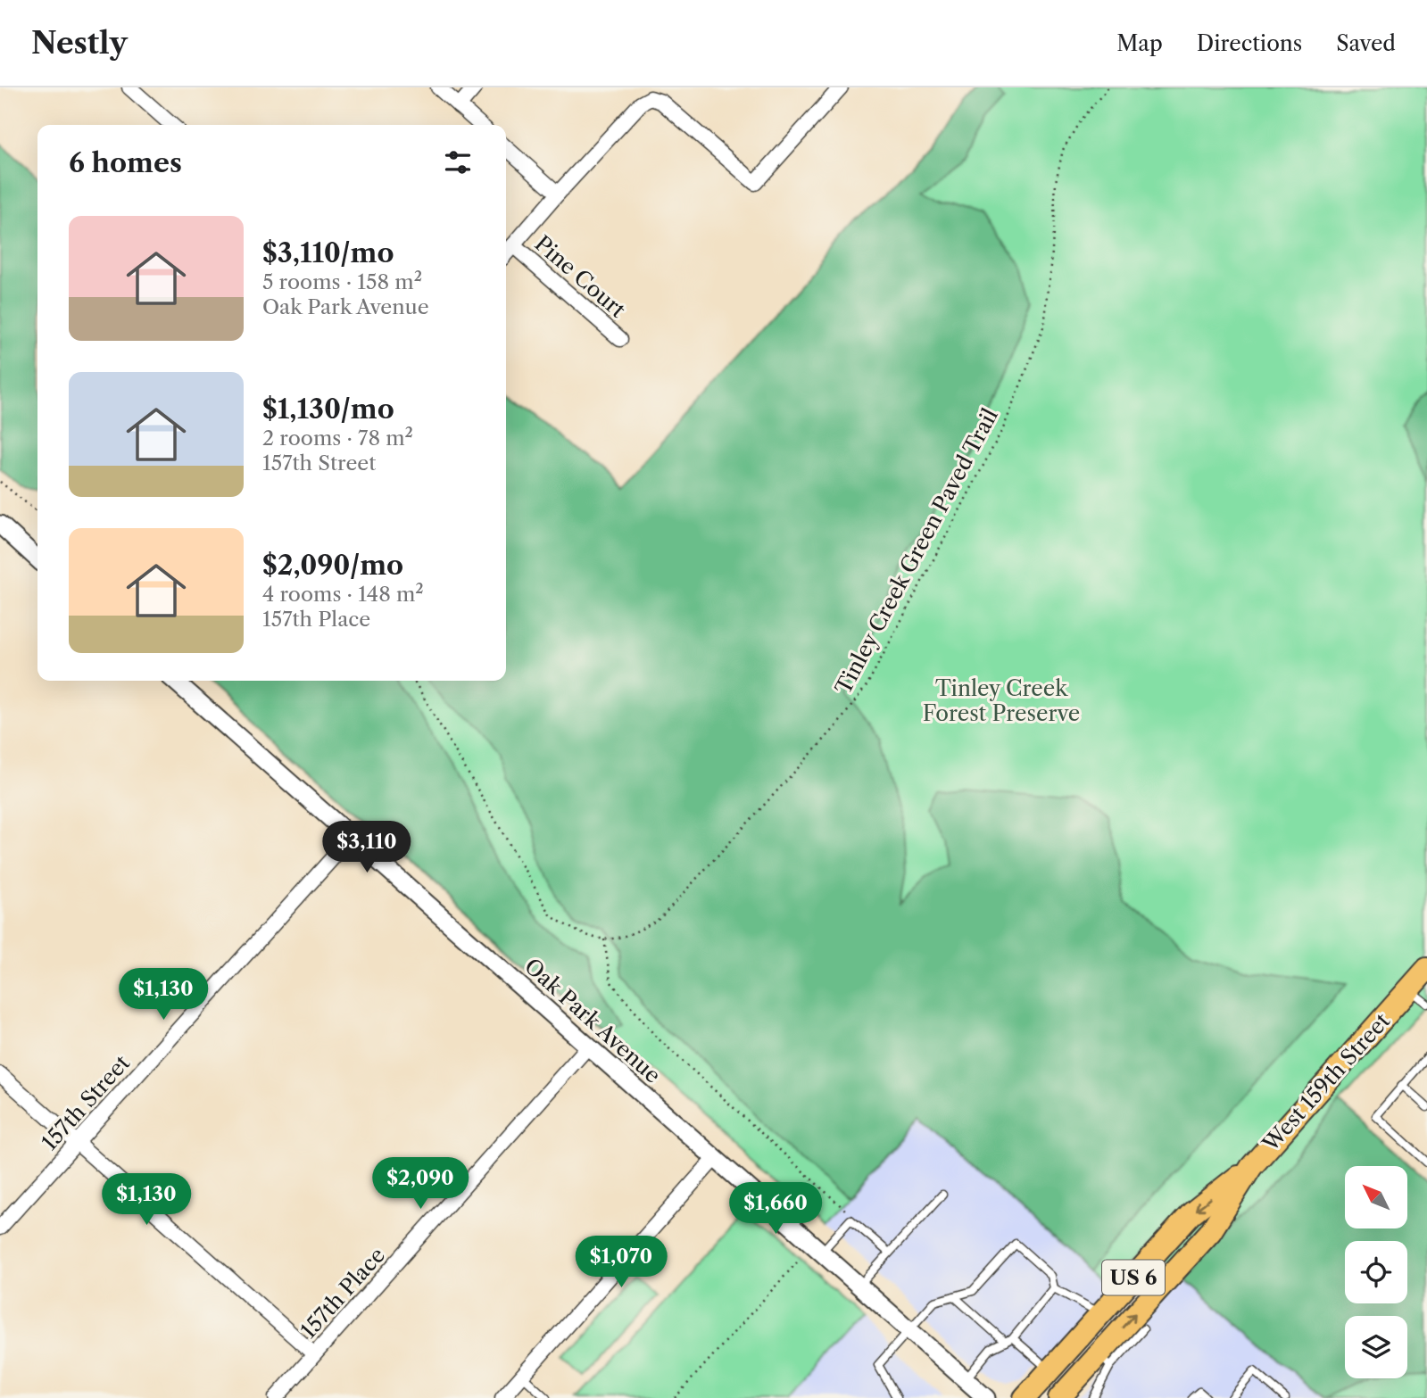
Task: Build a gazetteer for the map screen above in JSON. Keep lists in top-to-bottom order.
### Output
{
  "streets": {
    "main road": ["West 159th Street", "US 6"],
    "street": [
      "Pine Court",
      "Oak Park Avenue",
      "157th Street",
      "157th Place"
    ],
    "path": ["Tinley Creek Green Paved Trail"]
  },
  "crossings": [
    ["Oak Park Avenue", "157th Street"],
    ["Oak Park Avenue", "157th Place"]
  ],
  "parks": ["Tinley Creek Forest Preserve"],
  "north": "top left",
  "page": {
    "header": "Nestly",
    "nav": ["Map", "Directions", "Saved"],
    "heading": "6 homes",
    "list": [
      {
        "name": "$3,110/mo",
        "note": "5 rooms · 158 m² · Oak Park Avenue"
      },
      {
        "name": "$1,130/mo",
        "note": "2 rooms · 78 m² · 157th Street"
      },
      {
        "name": "$2,090/mo",
        "note": "4 rooms · 148 m² · 157th Place"
      }
    ],
    "price": [
      "$3,110",
      "$1,130",
      "$2,090",
      "$1,130",
      "$1,660",
      "$1,070"
    ]
  }
}
